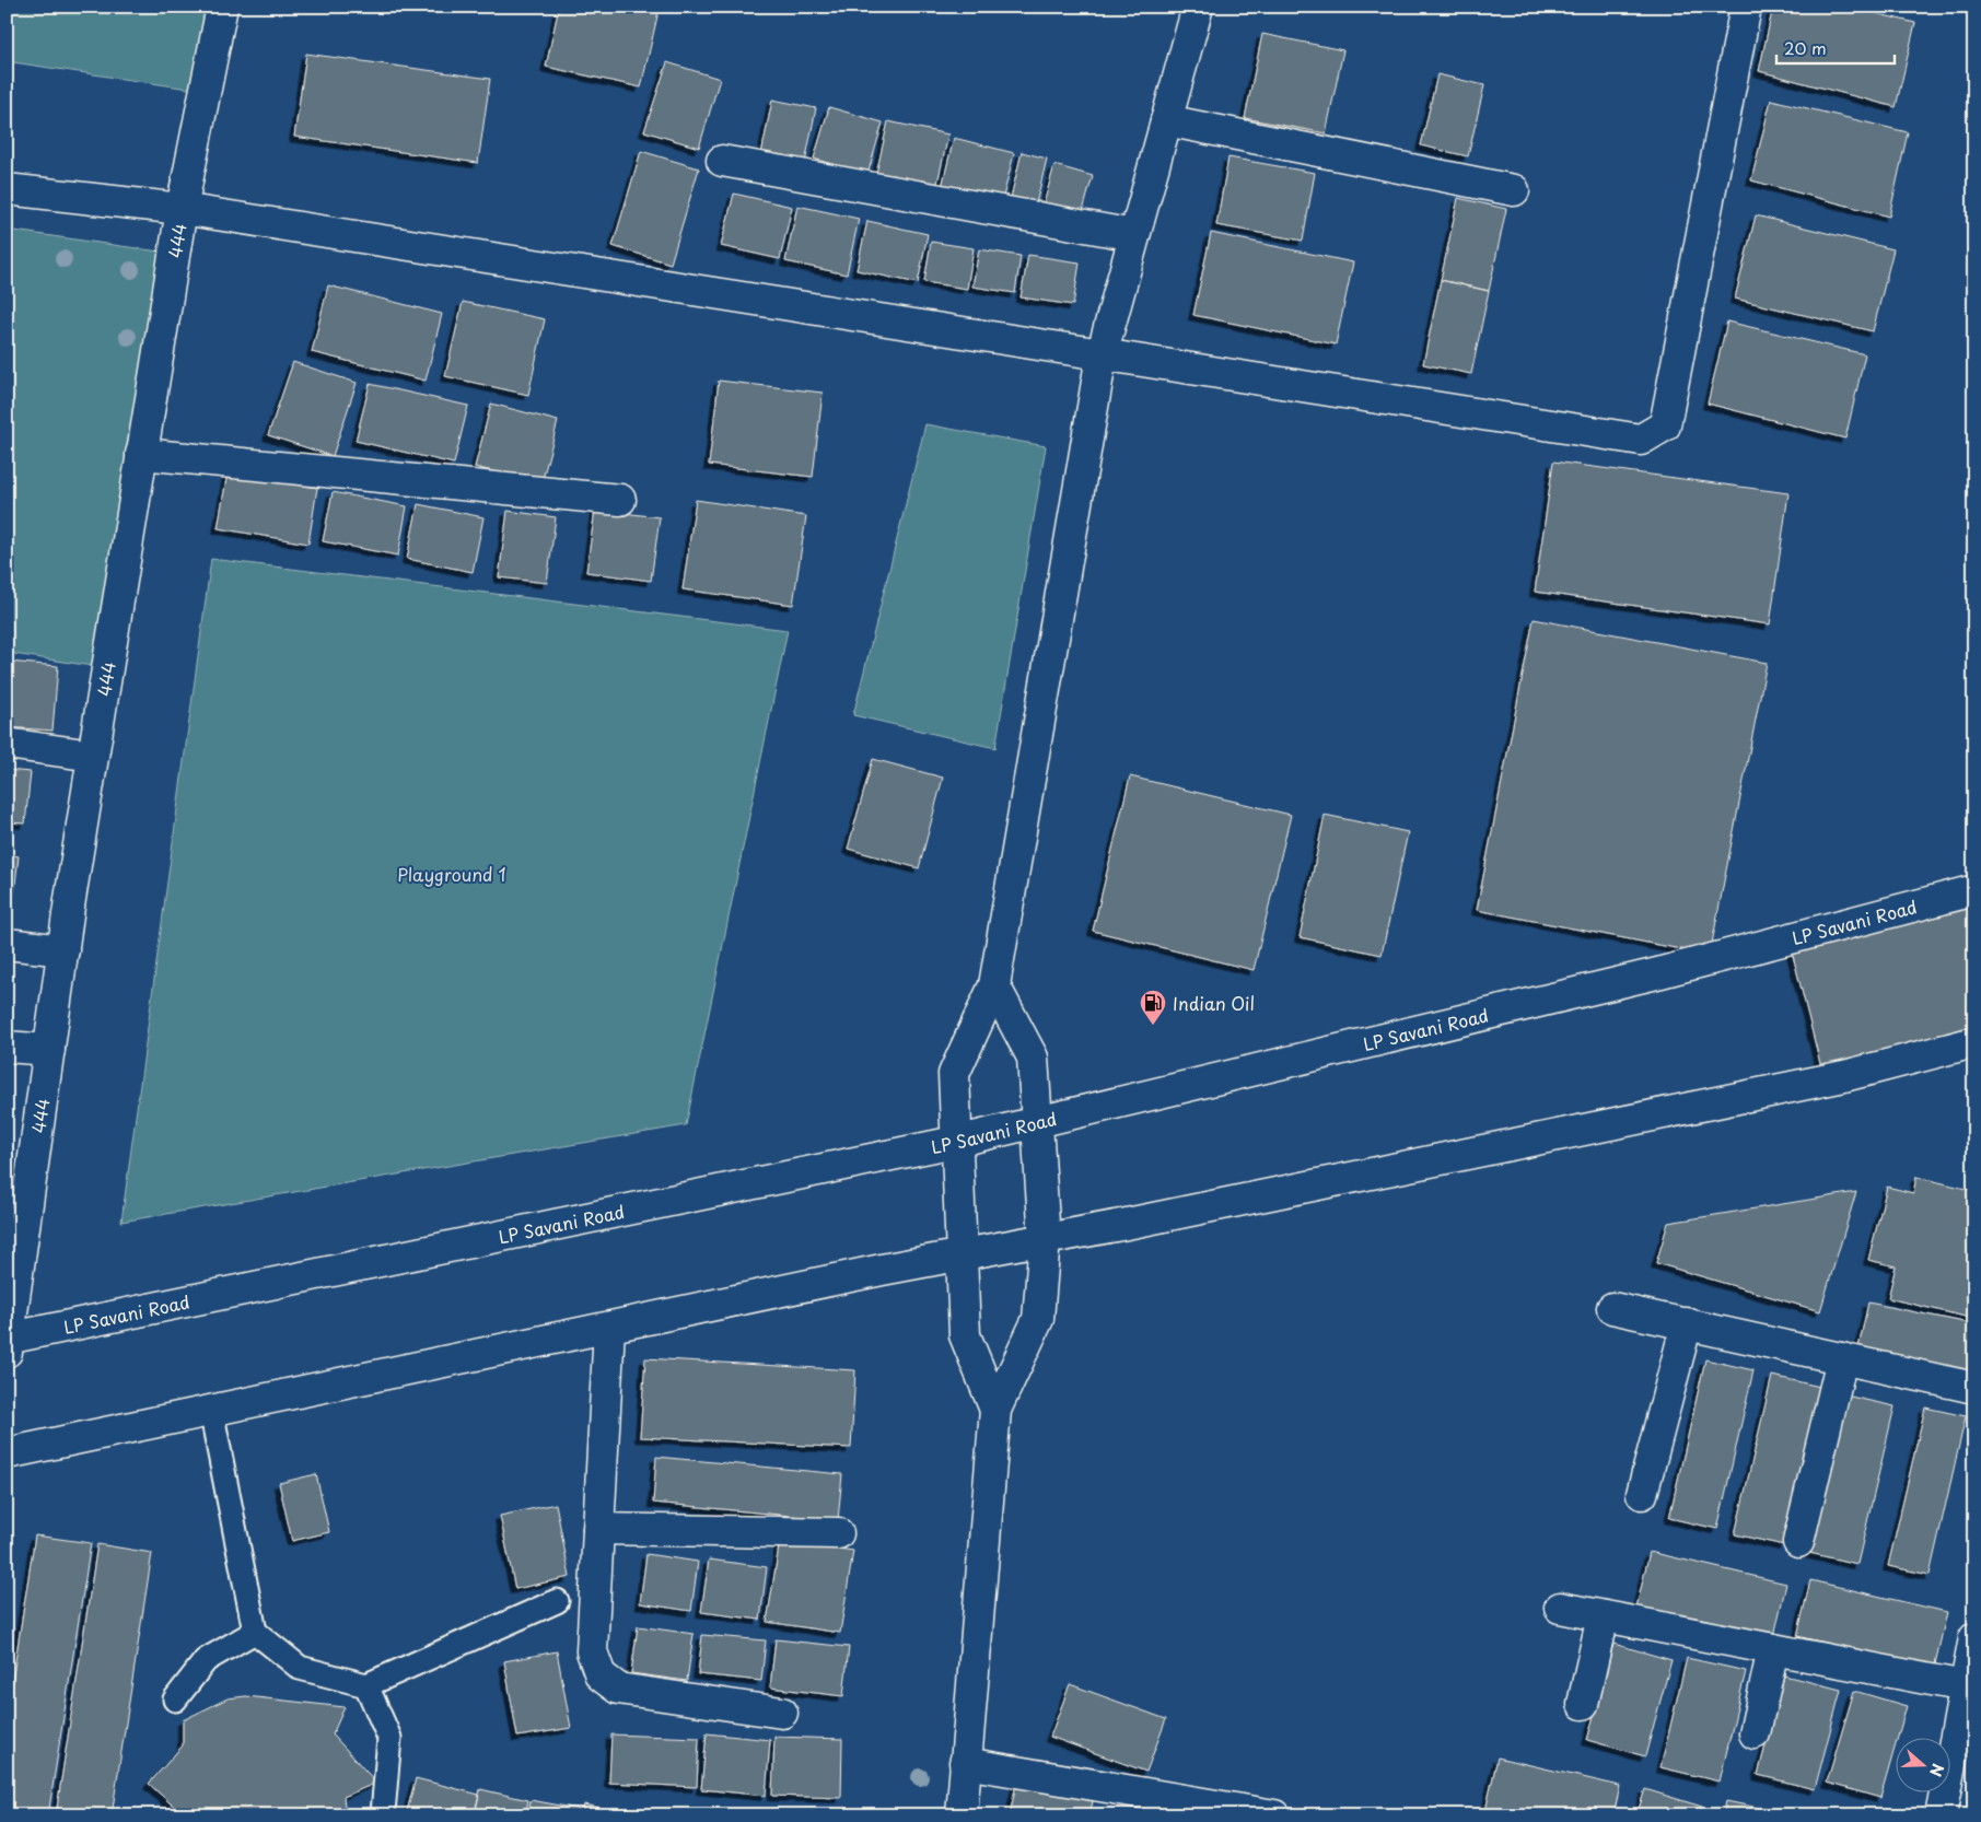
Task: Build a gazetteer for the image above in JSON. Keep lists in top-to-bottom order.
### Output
{
  "streets": {
    "street": ["444", "LP Savani Road"]
  },
  "crossings": [
    ["444", "LP Savani Road"]
  ],
  "parks": ["Playground 1"],
  "places": {
    "fuel station": ["Indian Oil"]
  },
  "scale_bar": "20 m",
  "north": "right"
}
